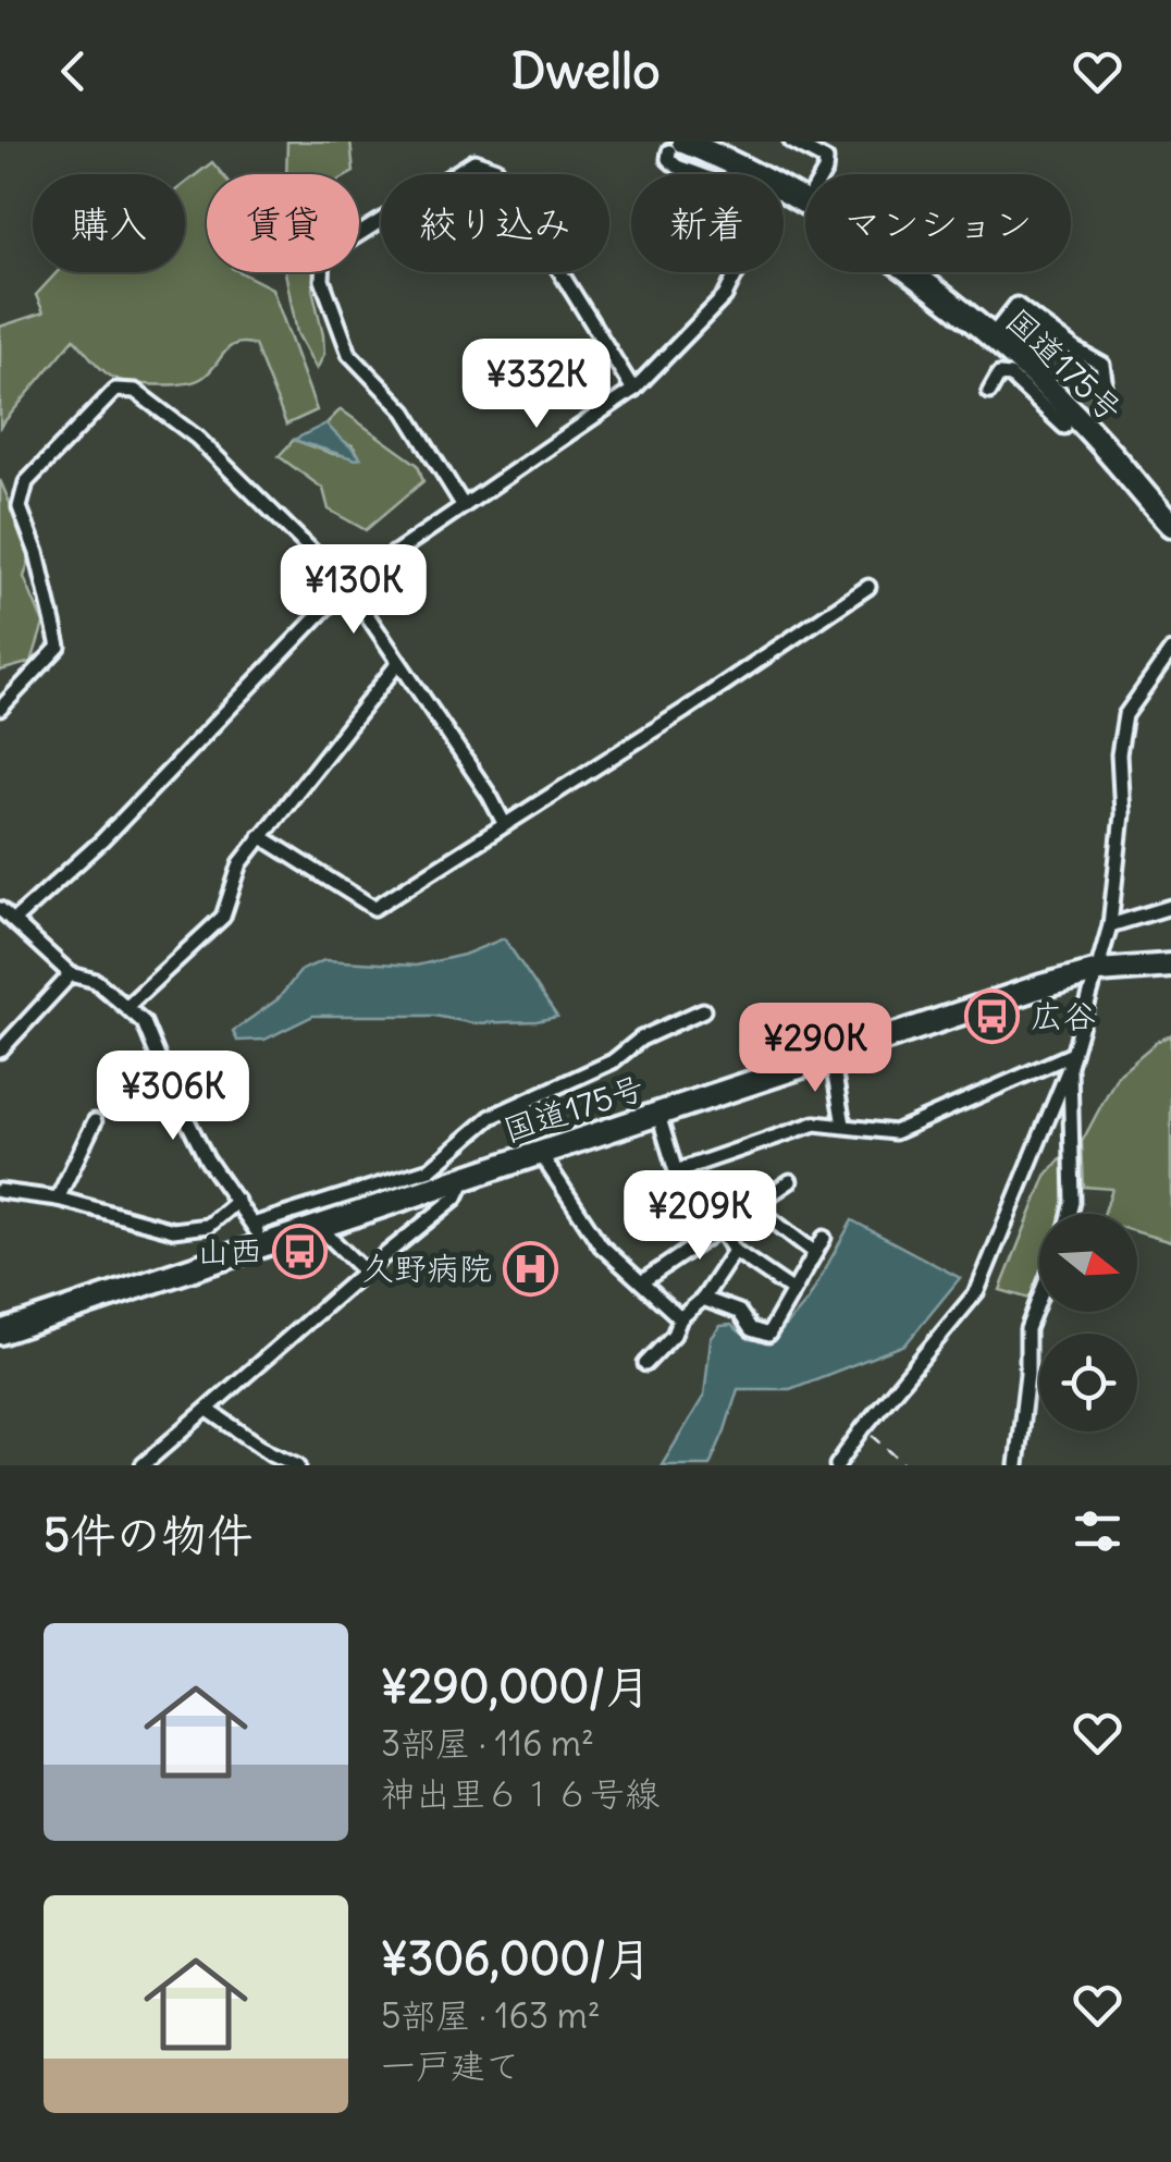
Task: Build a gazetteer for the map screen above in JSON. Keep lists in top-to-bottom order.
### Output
{
  "streets": {
    "highway": ["国道175号"]
  },
  "places": {
    "bus stop": ["広谷", "山西"],
    "hospital": ["久野病院"]
  },
  "north": "right",
  "page": {
    "header": "Dwello",
    "chip": [
      "購入",
      "賃貸",
      "絞り込み",
      "新着",
      "マンション"
    ],
    "price": [
      "¥332K",
      "¥130K",
      "¥290K",
      "¥306K",
      "¥209K"
    ],
    "heading": "5件の物件",
    "list": [
      {
        "name": "¥290,000/月",
        "note": "3部屋 · 116 m² · 神出里６１６号線"
      },
      {
        "name": "¥306,000/月",
        "note": "5部屋 · 163 m² · 一戸建て"
      }
    ]
  }
}
